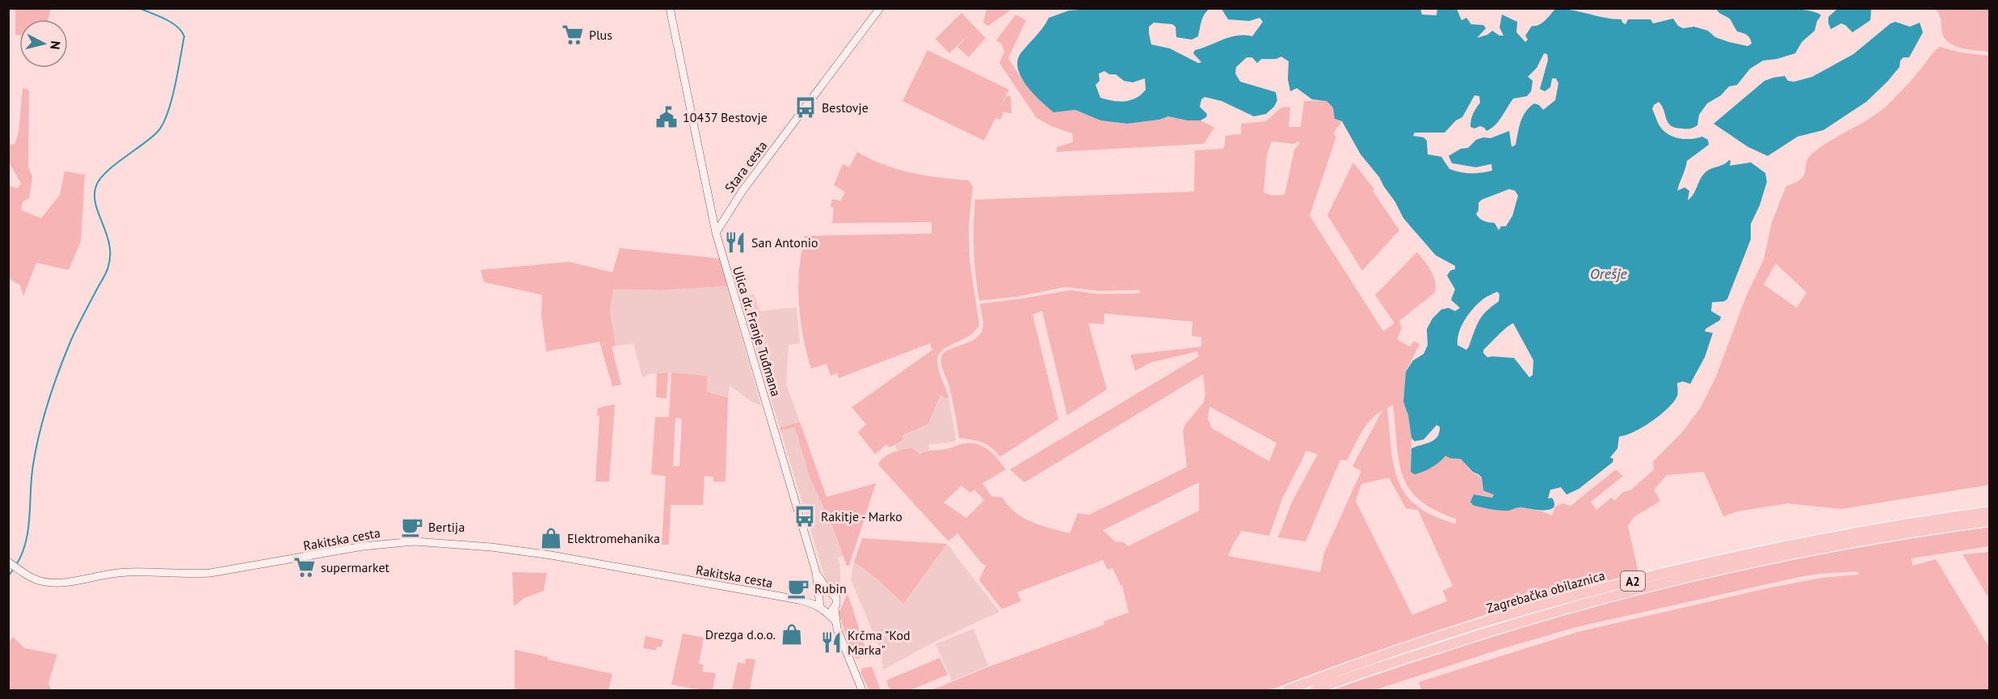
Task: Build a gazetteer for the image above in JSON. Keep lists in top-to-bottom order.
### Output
{
  "streets": {
    "highway": ["A2", "Zagrebačka obilaznica"],
    "main road": ["Stara cesta", "Ulica dr. Franje Tuđmana", "Rakitska cesta"]
  },
  "crossings": [
    ["Stara cesta", "Ulica dr. Franje Tuđmana"],
    ["Ulica dr. Franje Tuđmana", "Rakitska cesta"]
  ],
  "water": ["Orešje"],
  "places": {
    "supermarket": ["Plus", "supermarket"],
    "bus stop": ["Bestovje", "Rakitje - Marko"],
    "public building": ["10437 Bestovje"],
    "restaurant": ["San Antonio", "Krčma \"Kod Marka\""],
    "cafe": ["Bertija", "Rubin"],
    "shop": ["Elektromehanika", "Drezga d.o.o."]
  },
  "north": "right"
}
